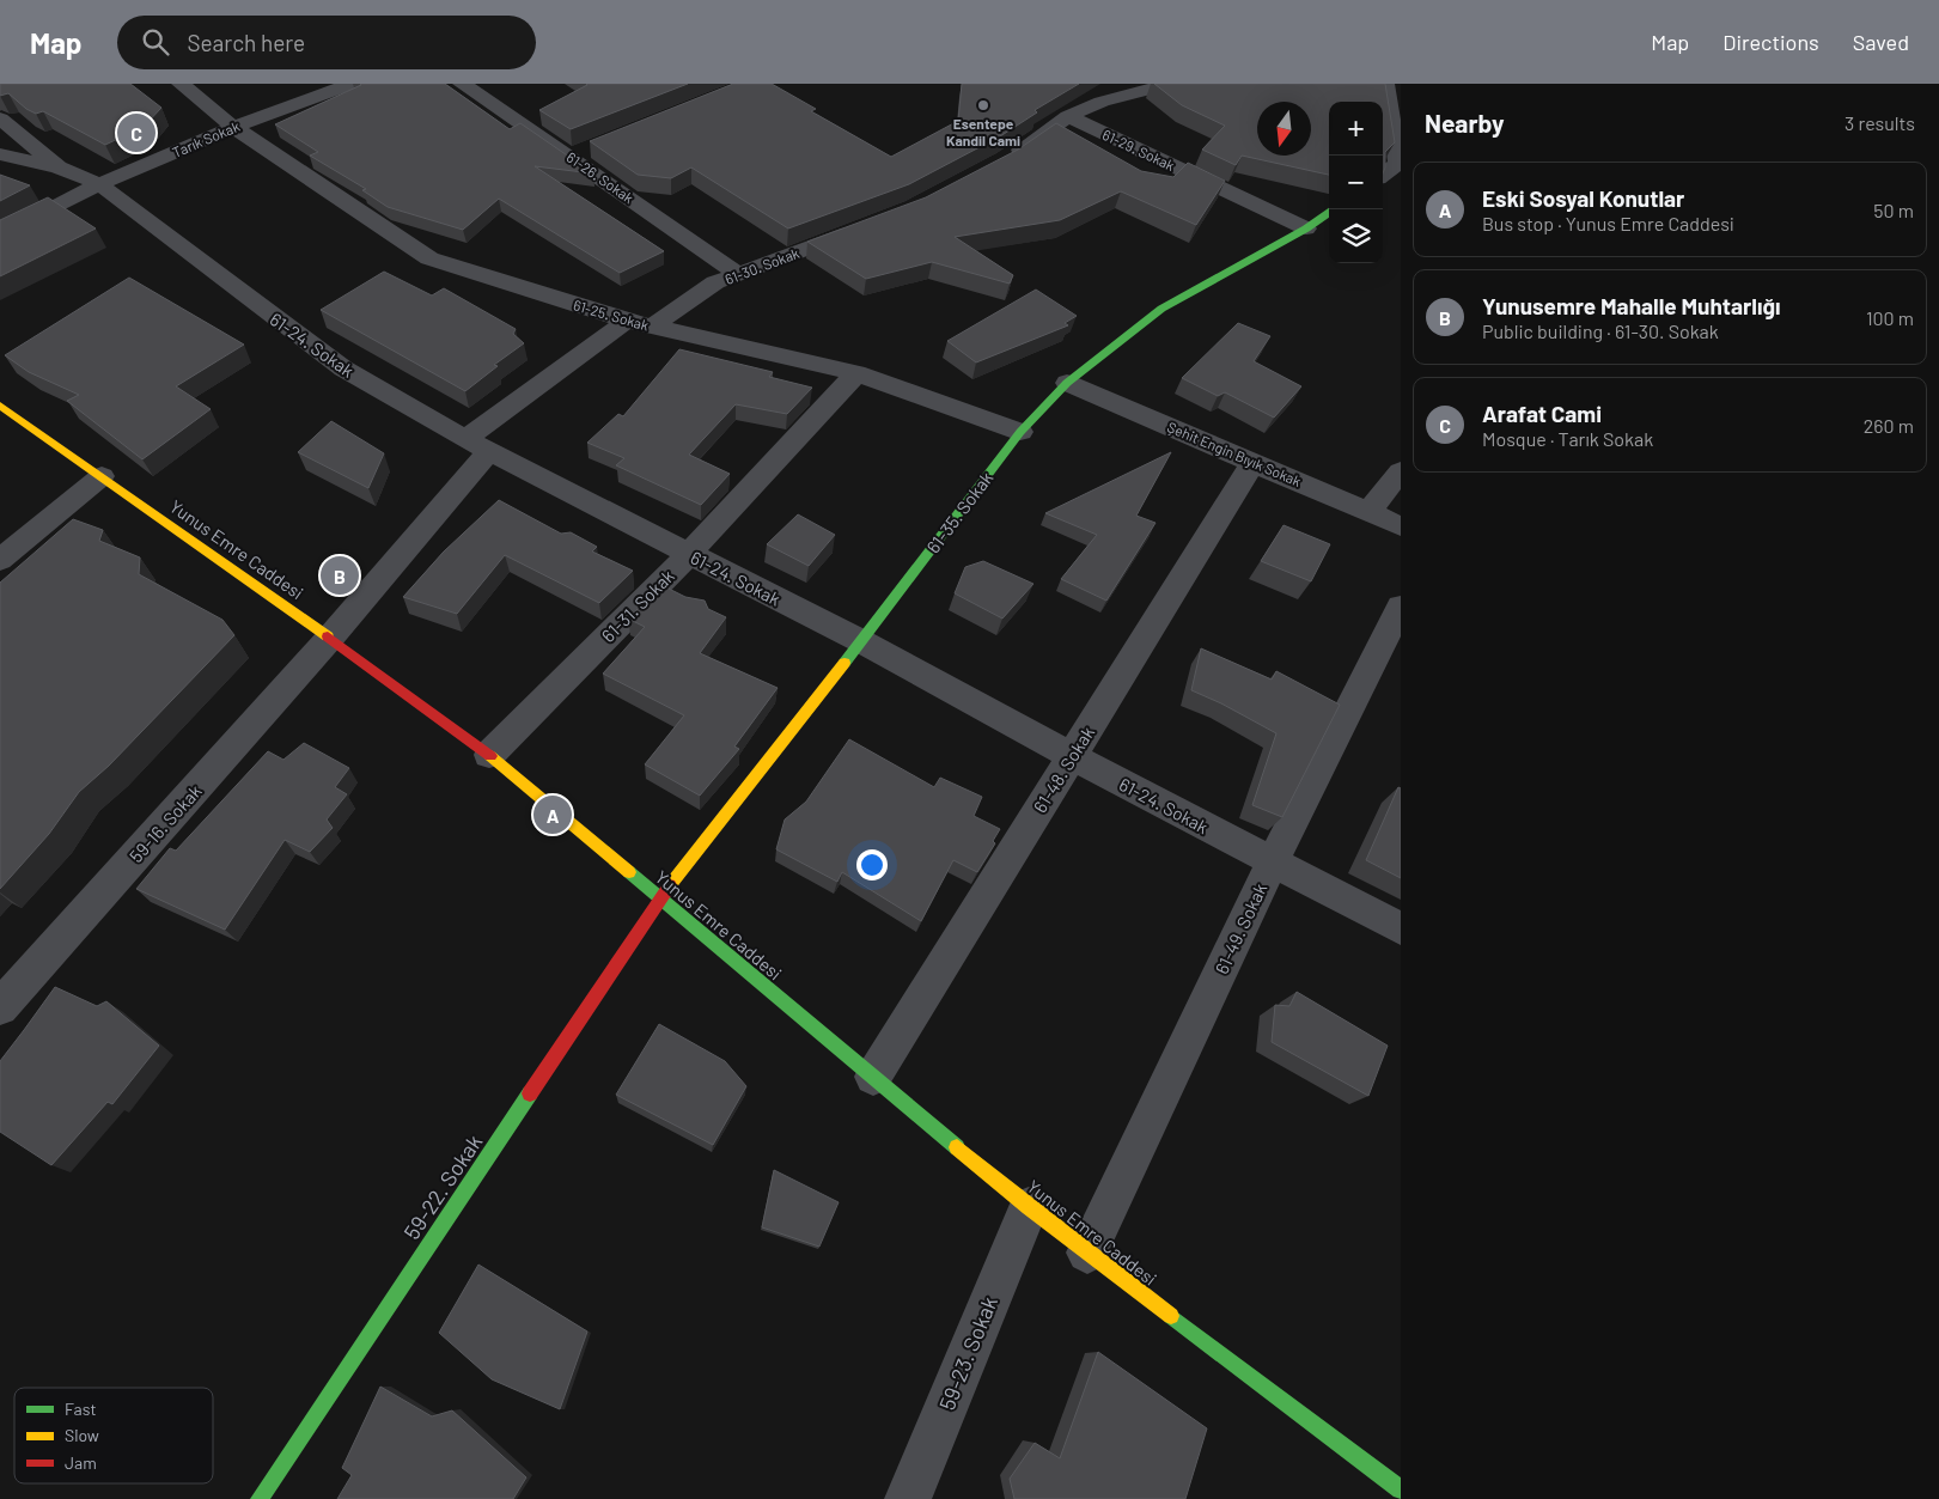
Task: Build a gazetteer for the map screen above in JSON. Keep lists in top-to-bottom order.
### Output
{
  "streets": {
    "street": [
      "Tarık Sokak",
      "61-29. Sokak",
      "61-26. Sokak",
      "61-30. Sokak",
      "61-25. Sokak",
      "61-24. Sokak",
      "Şehit Engin Bıyık Sokak",
      "61-35. Sokak",
      "Yunus Emre Caddesi",
      "61-31. Sokak",
      "61-48. Sokak",
      "59-16. Sokak",
      "61-49. Sokak",
      "59-22. Sokak",
      "59-23. Sokak"
    ]
  },
  "crossings": [
    ["Tarık Sokak", "61-25. Sokak"],
    ["Tarık Sokak", "61-24. Sokak"],
    ["61-29. Sokak", "61-35. Sokak"],
    ["61-26. Sokak", "61-30. Sokak"],
    ["61-30. Sokak", "61-25. Sokak"],
    ["61-25. Sokak", "61-35. Sokak"],
    ["61-25. Sokak", "61-31. Sokak"],
    ["61-24. Sokak", "61-35. Sokak"],
    ["61-24. Sokak", "61-31. Sokak"],
    ["61-24. Sokak", "61-48. Sokak"],
    ["61-24. Sokak", "61-49. Sokak"],
    ["Şehit Engin Bıyık Sokak", "61-35. Sokak"],
    ["Şehit Engin Bıyık Sokak", "61-48. Sokak"],
    ["61-35. Sokak", "Yunus Emre Caddesi"],
    ["61-35. Sokak", "59-22. Sokak"],
    ["Yunus Emre Caddesi", "61-31. Sokak"],
    ["Yunus Emre Caddesi", "61-48. Sokak"],
    ["Yunus Emre Caddesi", "59-16. Sokak"],
    ["Yunus Emre Caddesi", "61-49. Sokak"],
    ["Yunus Emre Caddesi", "59-22. Sokak"],
    ["Yunus Emre Caddesi", "59-23. Sokak"]
  ],
  "places": ["Esentepe Kandil Cami"],
  "legend": ["Fast", "Slow", "Jam"],
  "north": "bottom",
  "page": {
    "header": "Map",
    "search": "Search here",
    "nav": ["Map", "Directions", "Saved"],
    "heading": ["Nearby", "3 results"],
    "map_buttons": ["+", "−"],
    "pins": ["C", "B", "A"],
    "list": [
      {
        "mark": "A",
        "name": "Eski Sosyal Konutlar",
        "note": "Bus stop · Yunus Emre Caddesi",
        "value": "50 m"
      },
      {
        "mark": "B",
        "name": "Yunusemre Mahalle Muhtarlığı",
        "note": "Public building · 61-30. Sokak",
        "value": "100 m"
      },
      {
        "mark": "C",
        "name": "Arafat Cami",
        "note": "Mosque · Tarık Sokak",
        "value": "260 m"
      }
    ]
  }
}
